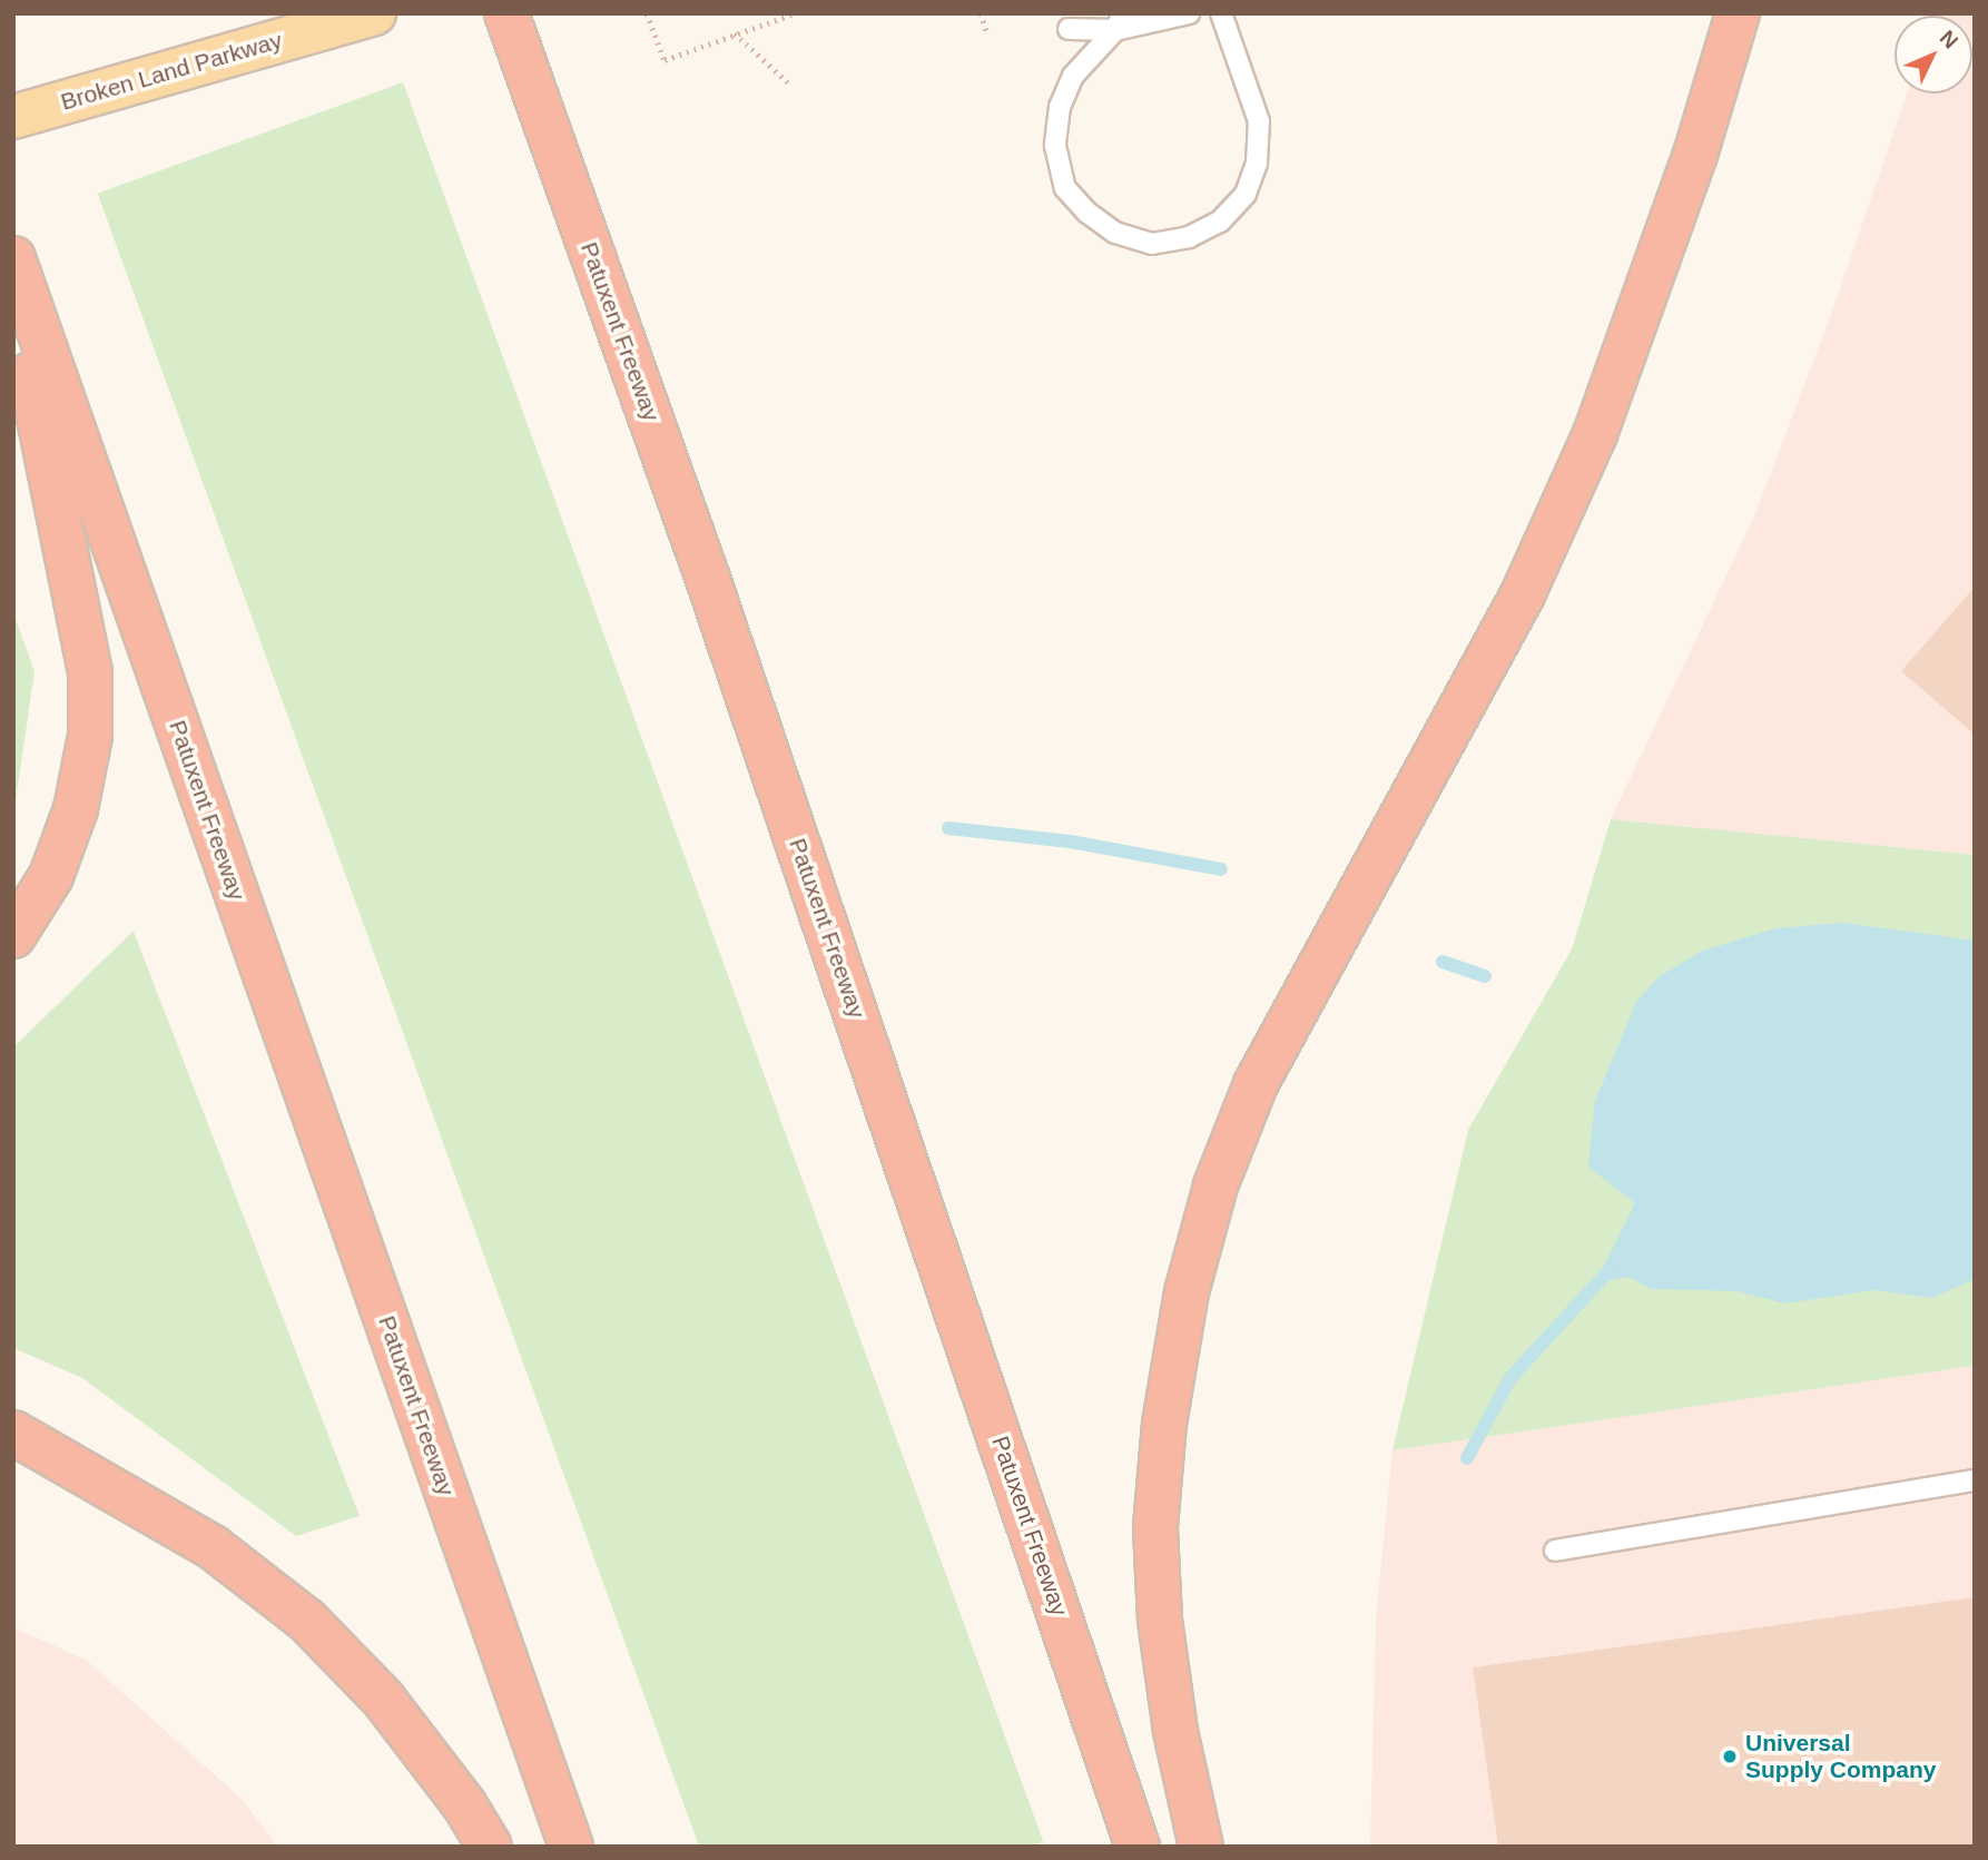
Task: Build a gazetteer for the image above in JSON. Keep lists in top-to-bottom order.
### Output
{
  "streets": {
    "highway": ["Patuxent Freeway"],
    "main road": ["Broken Land Parkway"]
  },
  "places": ["Universal Supply Company"],
  "north": "top right"
}
